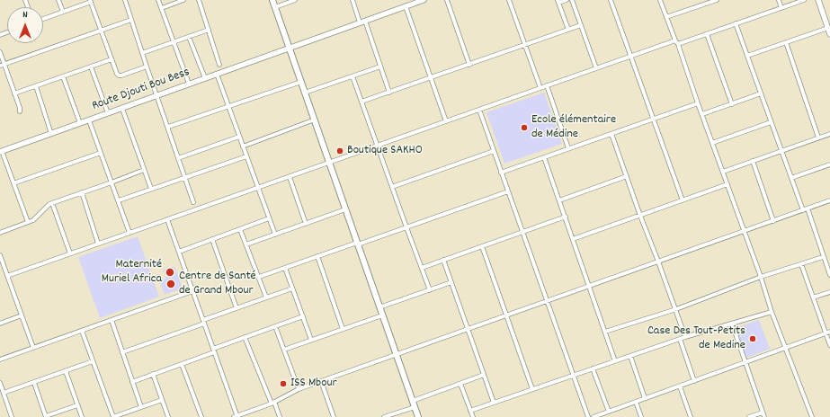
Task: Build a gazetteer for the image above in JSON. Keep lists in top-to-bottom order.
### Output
{
  "streets": {
    "main road": ["Route Djouti Bou Bess"]
  },
  "places": [
    "Ecole élémentaire de Médine",
    "Boutique SAKHO",
    "Maternité Muriel Africa",
    "Centre de Santé de Grand Mbour",
    "Case Des Tout-Petits de Medine",
    "ISS Mbour"
  ],
  "north": "top"
}
